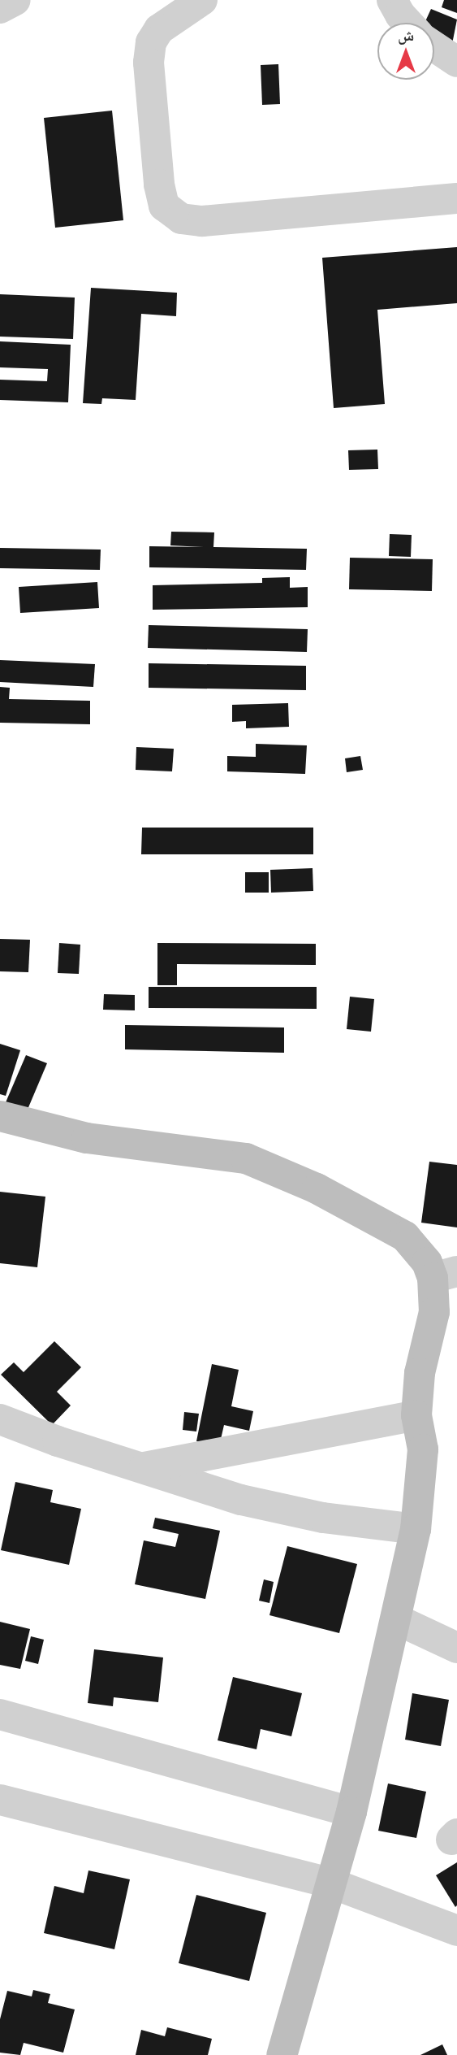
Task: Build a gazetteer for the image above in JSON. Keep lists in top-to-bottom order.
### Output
{
  "north": "top"
}
